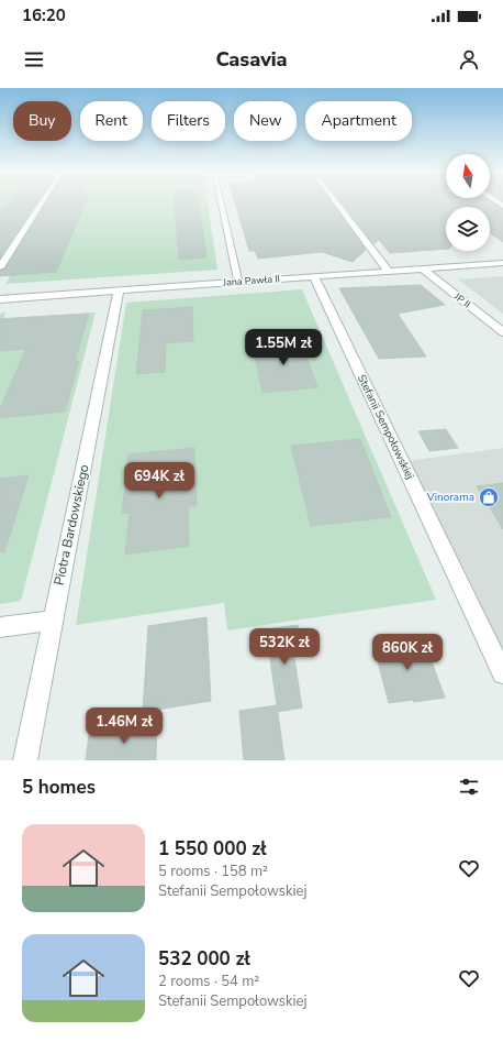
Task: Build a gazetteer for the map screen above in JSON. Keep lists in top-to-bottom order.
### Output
{
  "streets": {
    "street": [
      "Jana Pawła II",
      "JP II",
      "Stefanii Sempołowskiej",
      "Piotra Bardowskiego"
    ]
  },
  "crossings": [
    ["Jana Pawła II", "JP II"],
    ["Jana Pawła II", "Stefanii Sempołowskiej"],
    ["Jana Pawła II", "Piotra Bardowskiego"]
  ],
  "places": {
    "shop": ["Vinorama"]
  },
  "north": "top",
  "page": {
    "status": "16:20",
    "header": "Casavia",
    "chip": [
      "Buy",
      "Rent",
      "Filters",
      "New",
      "Apartment"
    ],
    "price": [
      "1.55M zł",
      "694K zł",
      "532K zł",
      "860K zł",
      "1.46M zł"
    ],
    "heading": "5 homes",
    "list": [
      {
        "name": "1 550 000 zł",
        "note": "5 rooms · 158 m² · Stefanii Sempołowskiej"
      },
      {
        "name": "532 000 zł",
        "note": "2 rooms · 54 m² · Stefanii Sempołowskiej"
      }
    ]
  }
}
